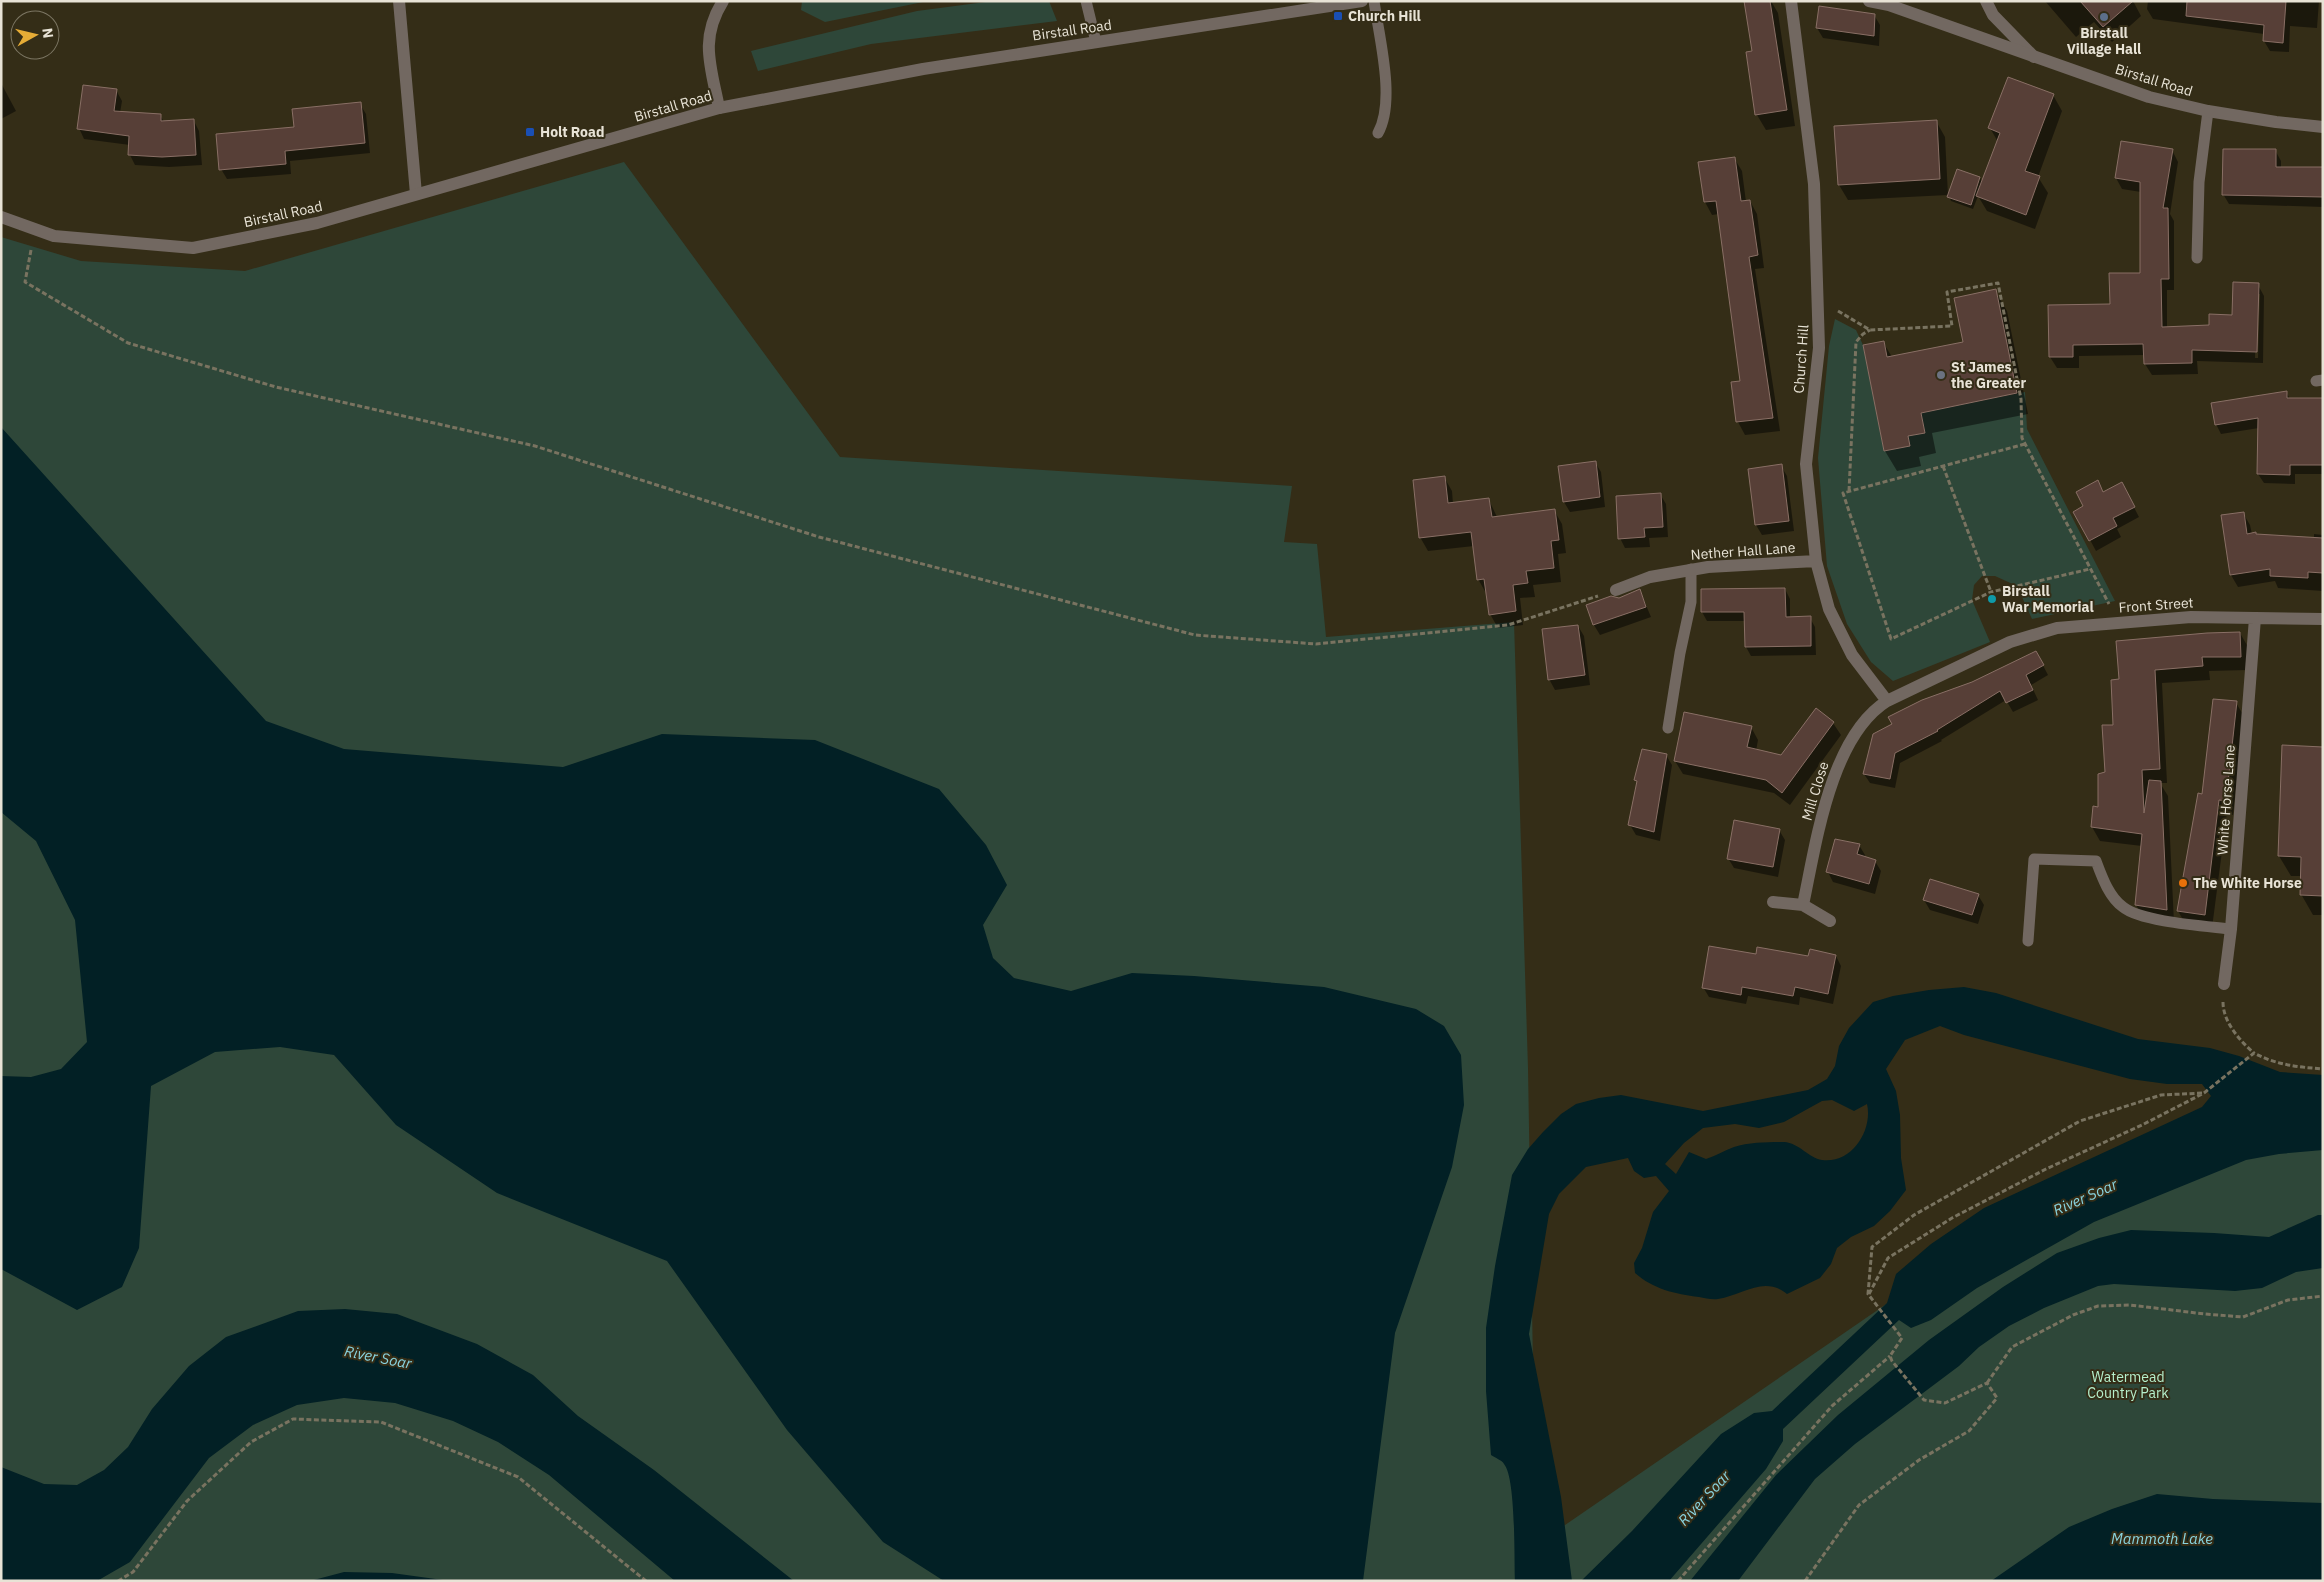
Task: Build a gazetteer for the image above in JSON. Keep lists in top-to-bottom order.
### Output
{
  "streets": {
    "street": [
      "Birstall Road",
      "Church Hill",
      "Nether Hall Lane",
      "Front Street",
      "Mill Close",
      "White Horse Lane"
    ]
  },
  "crossings": [
    ["Church Hill", "Nether Hall Lane"],
    ["Church Hill", "Front Street"],
    ["Church Hill", "Mill Close"],
    ["Front Street", "Mill Close"],
    ["Front Street", "White Horse Lane"]
  ],
  "water": ["River Soar", "Mammoth Lake"],
  "parks": ["Watermead Country Park"],
  "places": {
    "transit": ["Church Hill", "Holt Road"],
    "other": [
      "Birstall Village Hall",
      "St James the Greater",
      "Birstall War Memorial",
      "The White Horse"
    ]
  },
  "north": "right"
}
